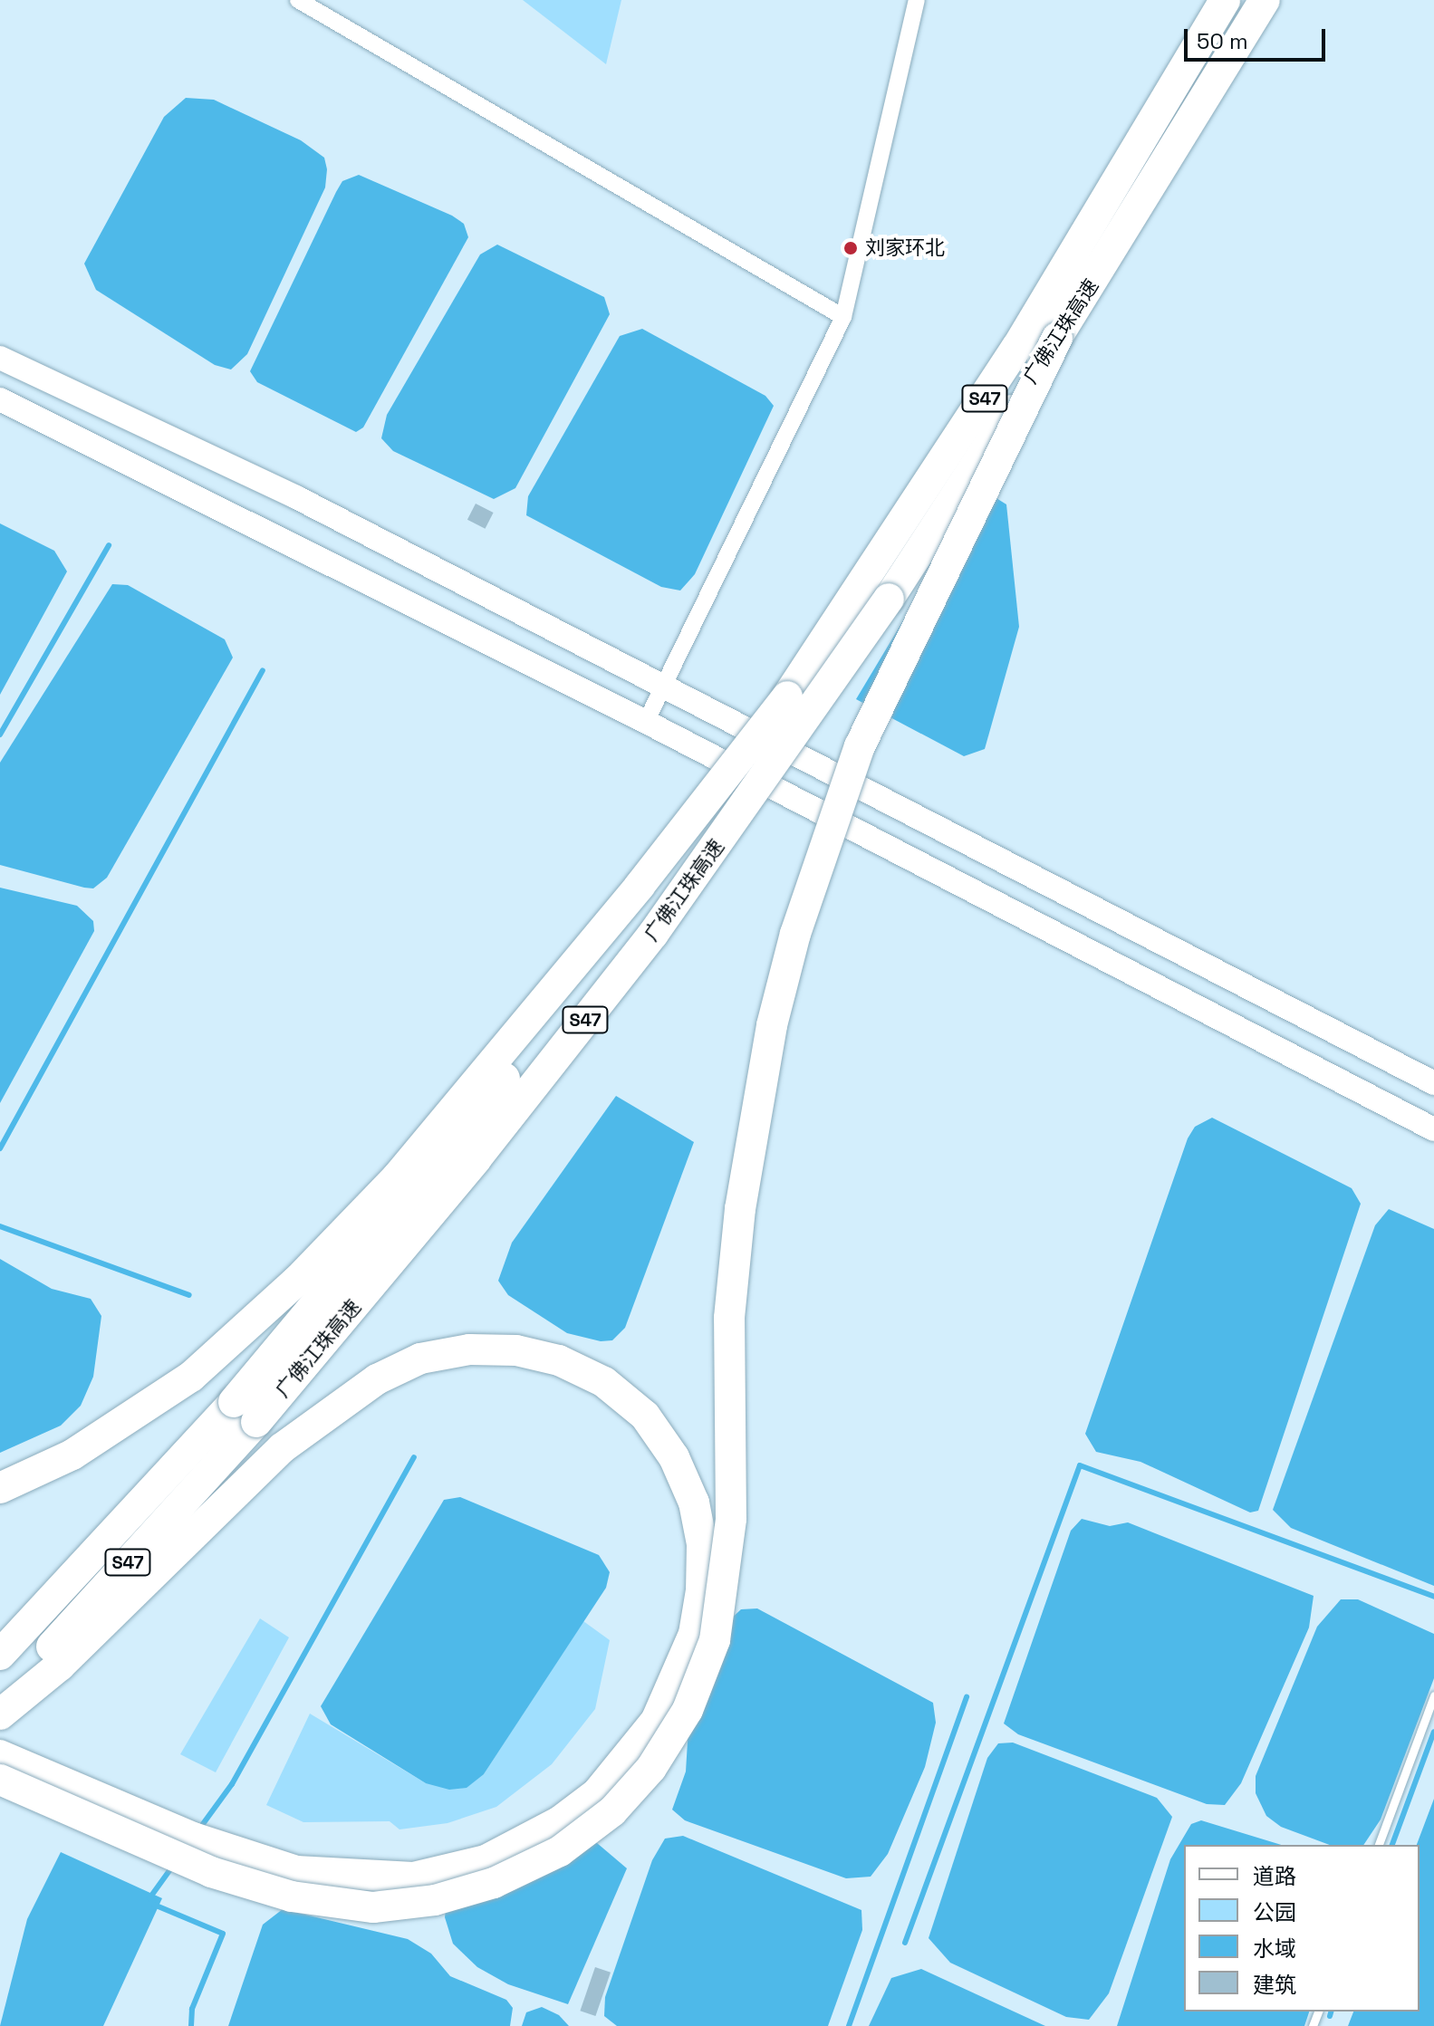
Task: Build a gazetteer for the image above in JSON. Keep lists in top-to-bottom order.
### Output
{
  "streets": {
    "highway": ["广佛江珠高速", "S47"]
  },
  "places": ["刘家环北"],
  "legend": [
    "道路",
    "公园",
    "水域",
    "建筑"
  ],
  "scale_bar": "50 m"
}
